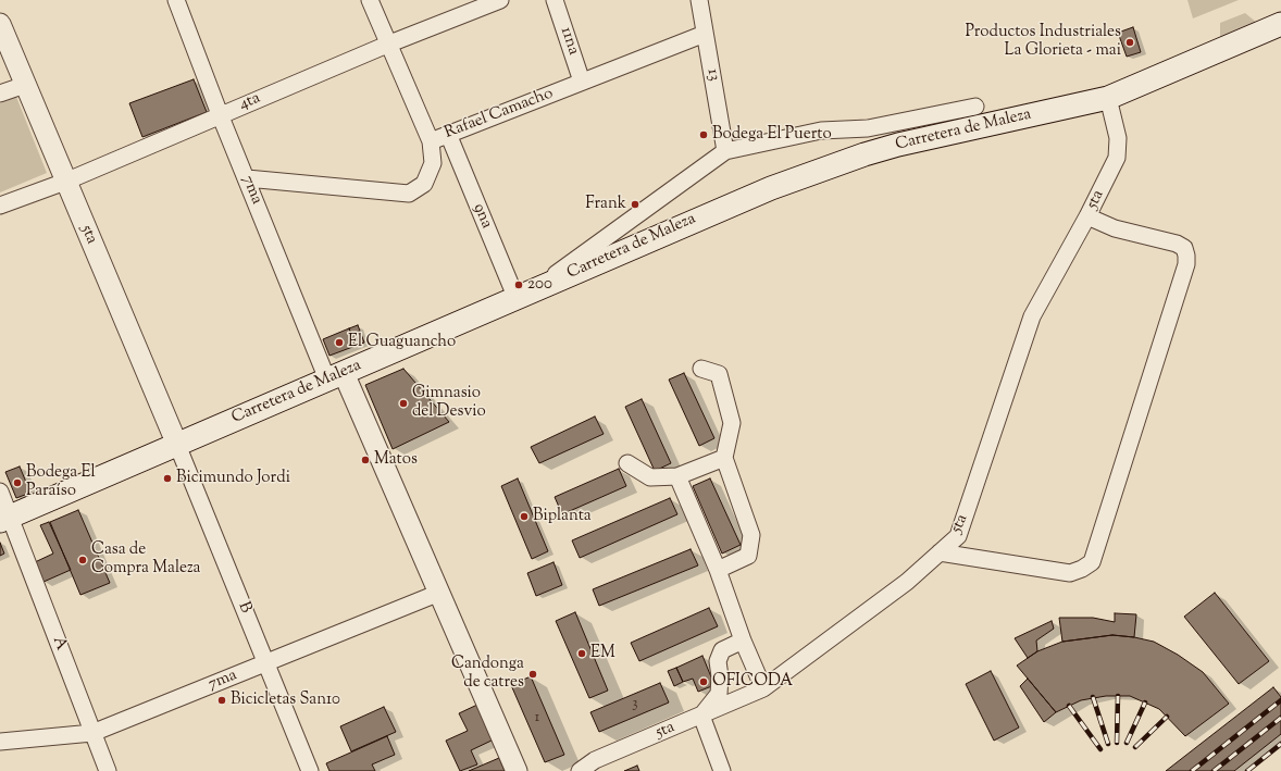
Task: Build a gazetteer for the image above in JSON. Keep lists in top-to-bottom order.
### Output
{
  "streets": {
    "main road": ["Carretera de Maleza"],
    "street": [
      "11na",
      "13",
      "4ta",
      "Rafael Camacho",
      "7ma",
      "5ta",
      "9na",
      "B",
      "A"
    ]
  },
  "crossings": [
    ["11na", "Rafael Camacho"],
    ["13", "Rafael Camacho"],
    ["4ta", "7ma"],
    ["4ta", "5ta"],
    ["Rafael Camacho", "7ma"],
    ["Rafael Camacho", "9na"],
    ["Carretera de Maleza", "7ma"],
    ["Carretera de Maleza", "5ta"],
    ["Carretera de Maleza", "9na"],
    ["Carretera de Maleza", "B"],
    ["Carretera de Maleza", "A"],
    ["7ma", "B"],
    ["7ma", "A"],
    ["5ta", "B"]
  ],
  "places": [
    "Productos Industriales La Glorieta - mai",
    "Bodega El Puerto",
    "Frank",
    "200",
    "El Guaguancho",
    "Gimnasio del Desvio",
    "Matos",
    "Bicimundo Jordi",
    "Bodega El Paraíso",
    "Biplanta",
    "Casa de Compra Maleza",
    "EM",
    "Candonga de catres",
    "OFICODA",
    "Bicicletas San10"
  ],
  "house_numbers": ["3", "1"]
}
